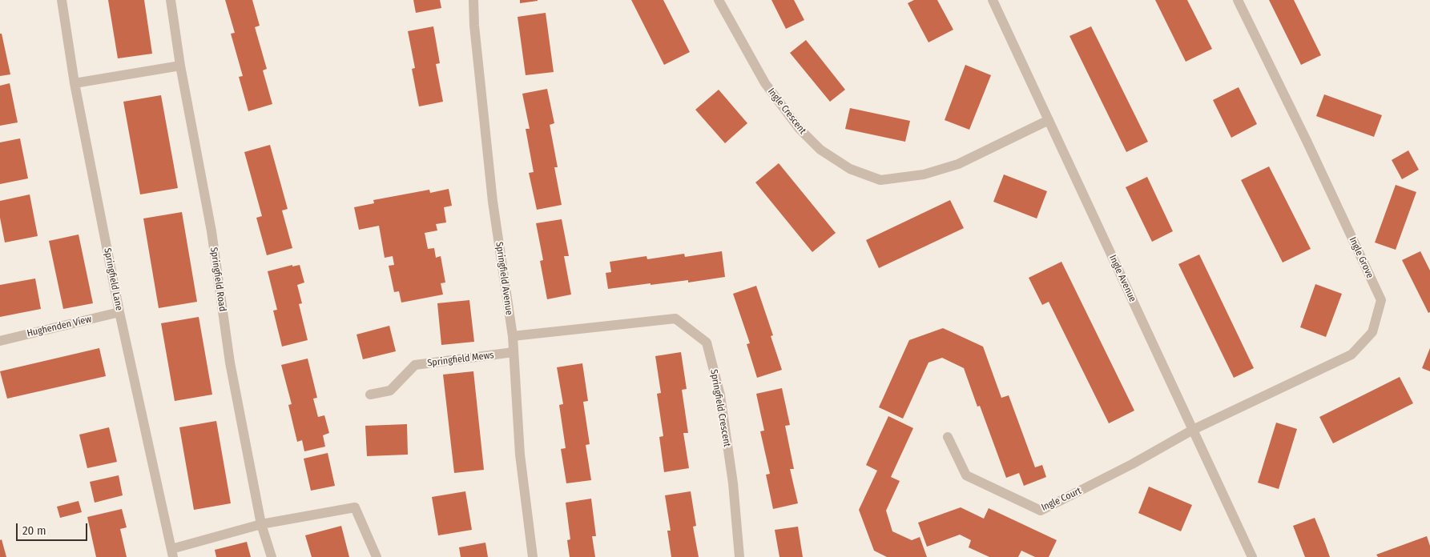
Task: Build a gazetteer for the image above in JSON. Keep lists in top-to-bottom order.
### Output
{
  "streets": {
    "street": [
      "Ingle Crescent",
      "Ingle Grove",
      "Springfield Avenue",
      "Ingle Avenue",
      "Springfield Lane",
      "Springfield Road",
      "Hughenden View",
      "Springfield Mews",
      "Springfield Crescent",
      "Ingle Court"
    ]
  },
  "crossings": [
    ["Ingle Crescent", "Ingle Avenue"],
    ["Ingle Grove", "Ingle Avenue"],
    ["Ingle Grove", "Ingle Court"],
    ["Springfield Avenue", "Springfield Mews"],
    ["Springfield Avenue", "Springfield Crescent"],
    ["Ingle Avenue", "Ingle Court"],
    ["Springfield Lane", "Hughenden View"]
  ],
  "scale_bar": "20 m"
}
